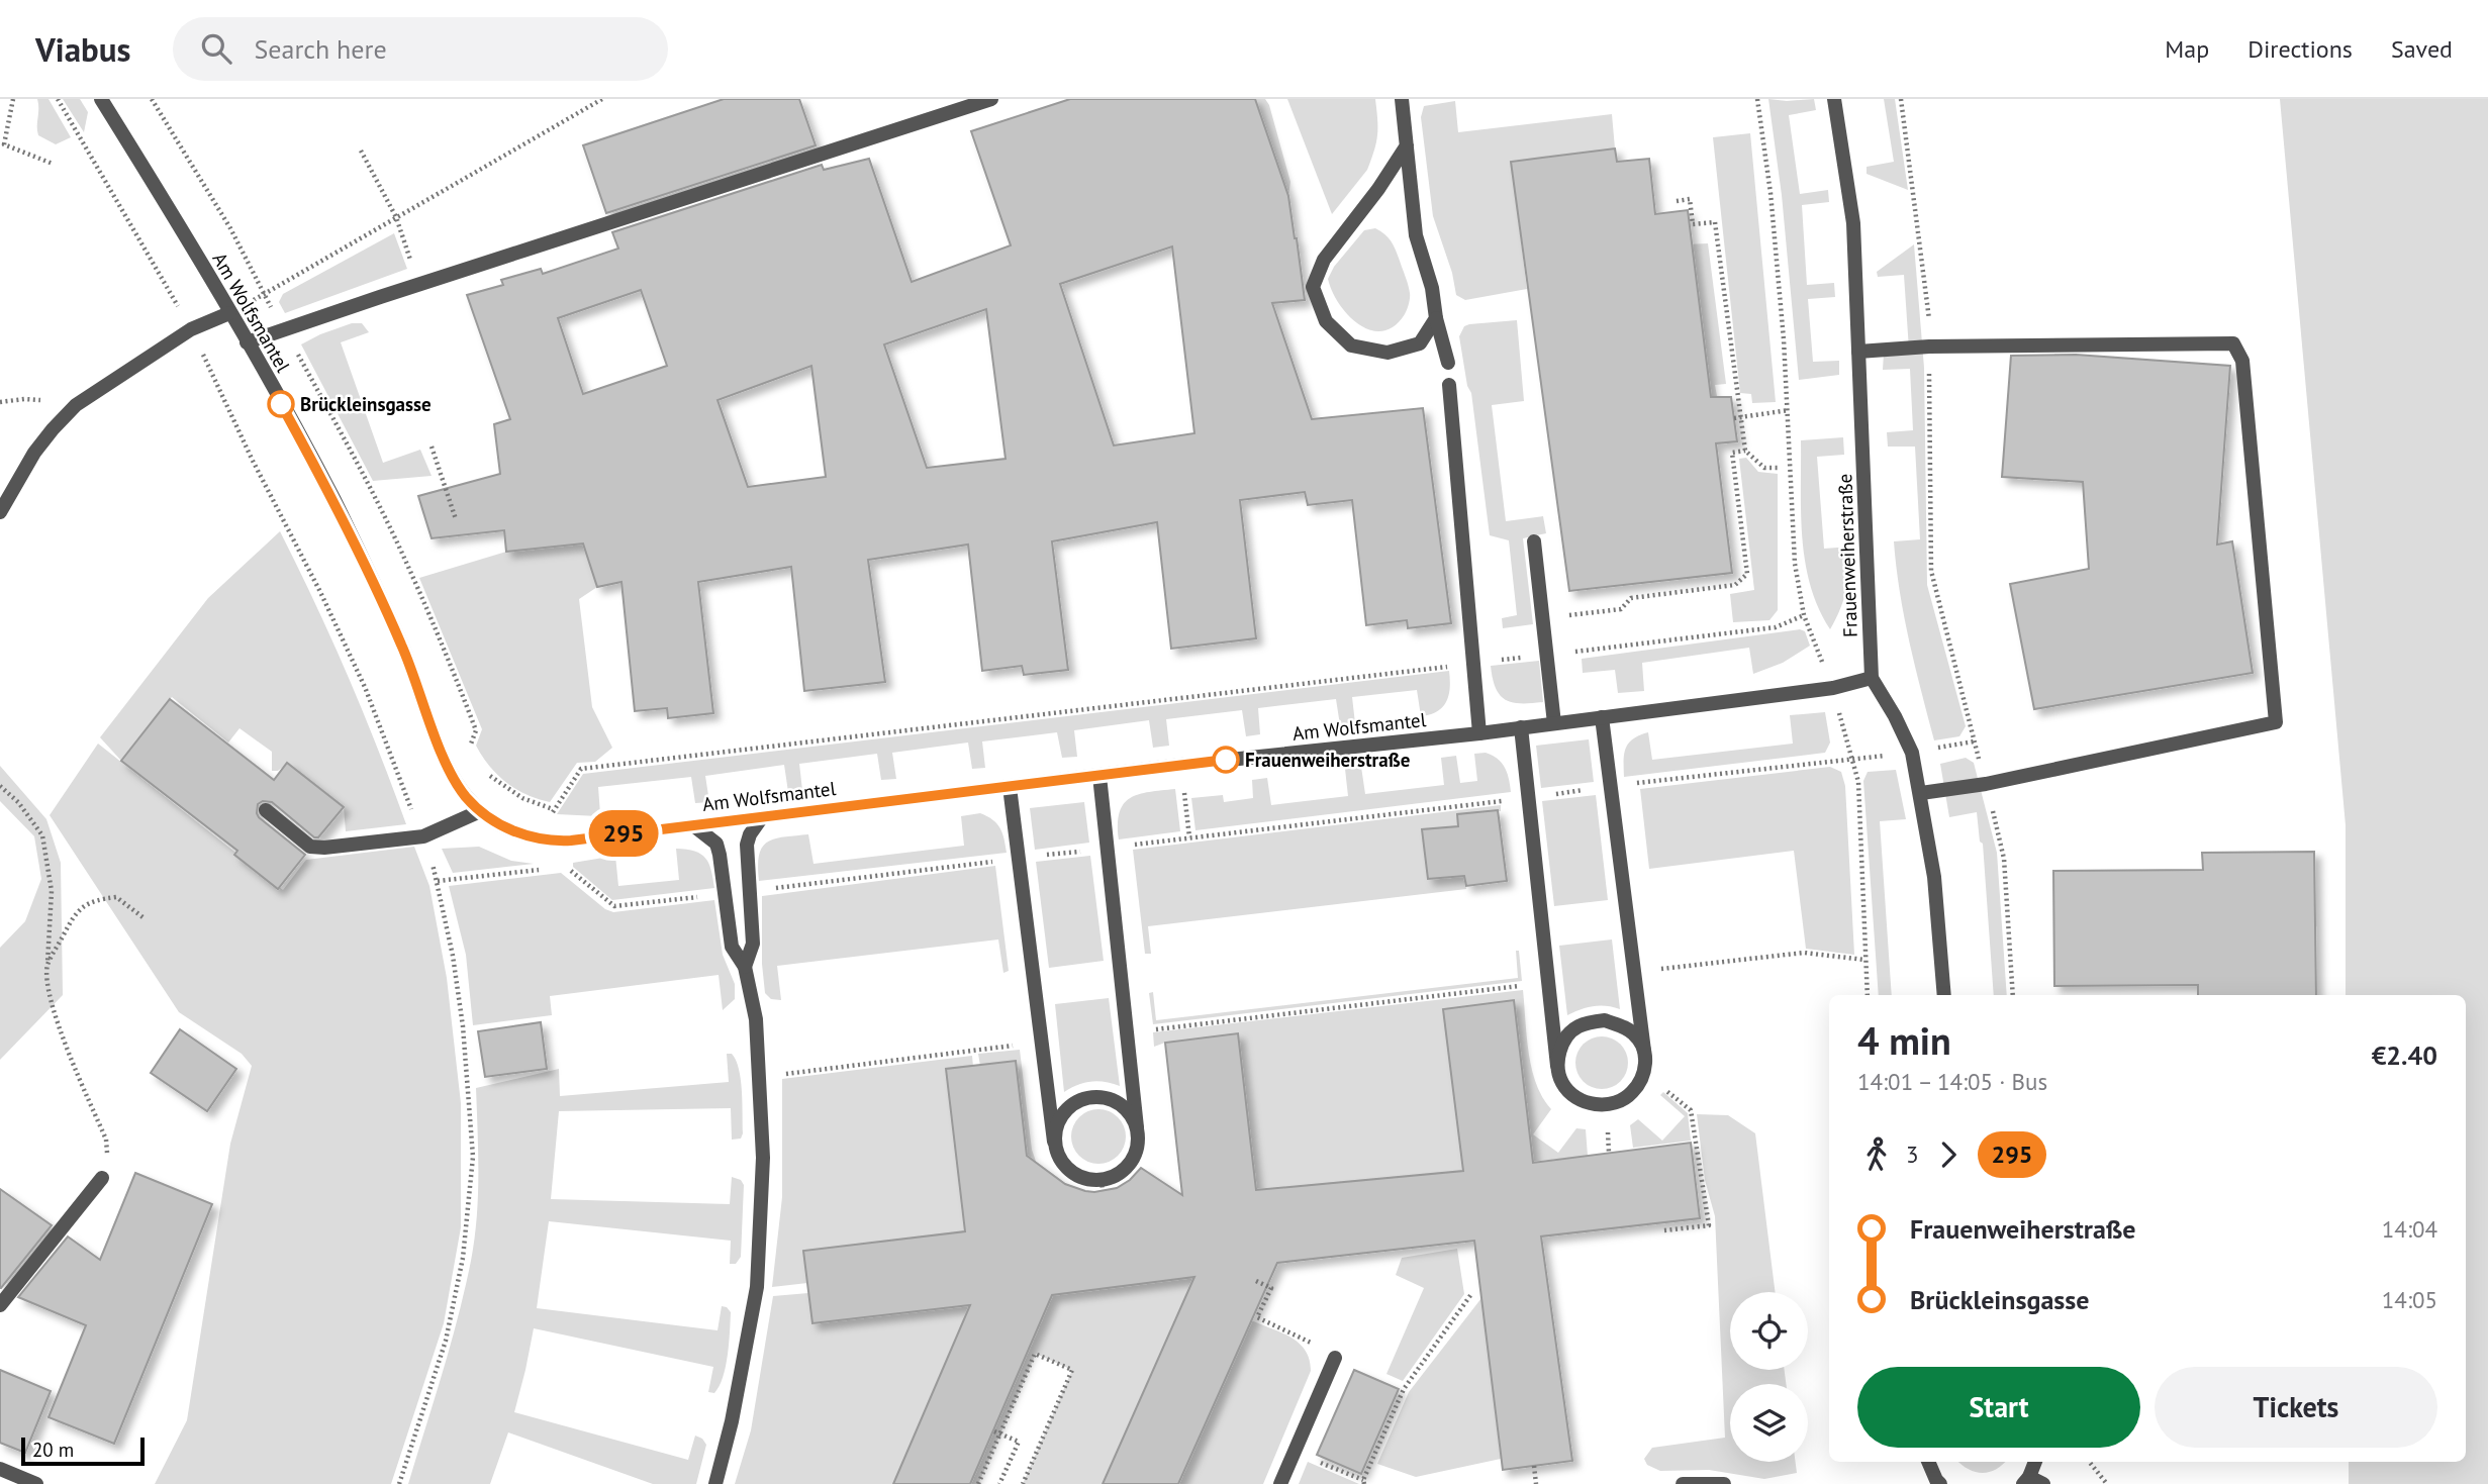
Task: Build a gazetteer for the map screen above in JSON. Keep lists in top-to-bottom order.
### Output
{
  "streets": {
    "street": ["Am Wolfsmantel", "Frauenweiherstraße"]
  },
  "crossings": [
    ["Am Wolfsmantel", "Frauenweiherstraße"]
  ],
  "places": ["Brückleinsgasse", "Frauenweiherstraße"],
  "lines": ["bus line 295"],
  "scale_bar": "20 m",
  "page": {
    "header": "Viabus",
    "search": "Search here",
    "nav": ["Map", "Directions", "Saved"],
    "on_map": "295",
    "heading": ["4 min", "14:01 – 14:05 · Bus", "€2.40"],
    "legs": ["3", "295"],
    "list": [
      {
        "name": "Frauenweiherstraße",
        "value": "14:04"
      },
      {
        "name": "Brückleinsgasse",
        "value": "14:05"
      }
    ],
    "buttons": ["Start", "Tickets"],
    "scale": "20 m"
  }
}
